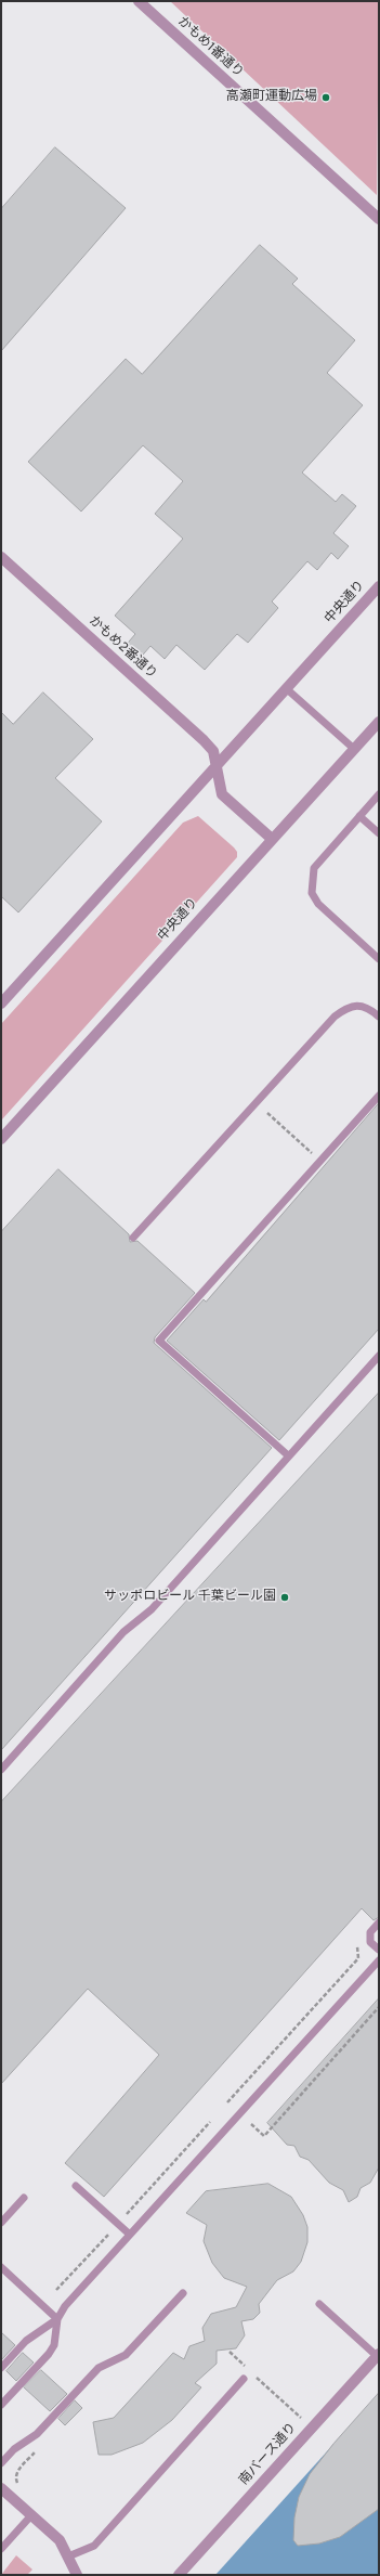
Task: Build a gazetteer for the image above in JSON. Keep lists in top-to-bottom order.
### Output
{
  "streets": {
    "street": [
      "かもめ1番通り",
      "中央通り",
      "かもめ2番通り",
      "南バース通り"
    ]
  },
  "crossings": [
    ["中央通り", "かもめ2番通り"]
  ],
  "places": ["高瀬町運動広場", "サッポロビール 千葉ビール園"]
}
